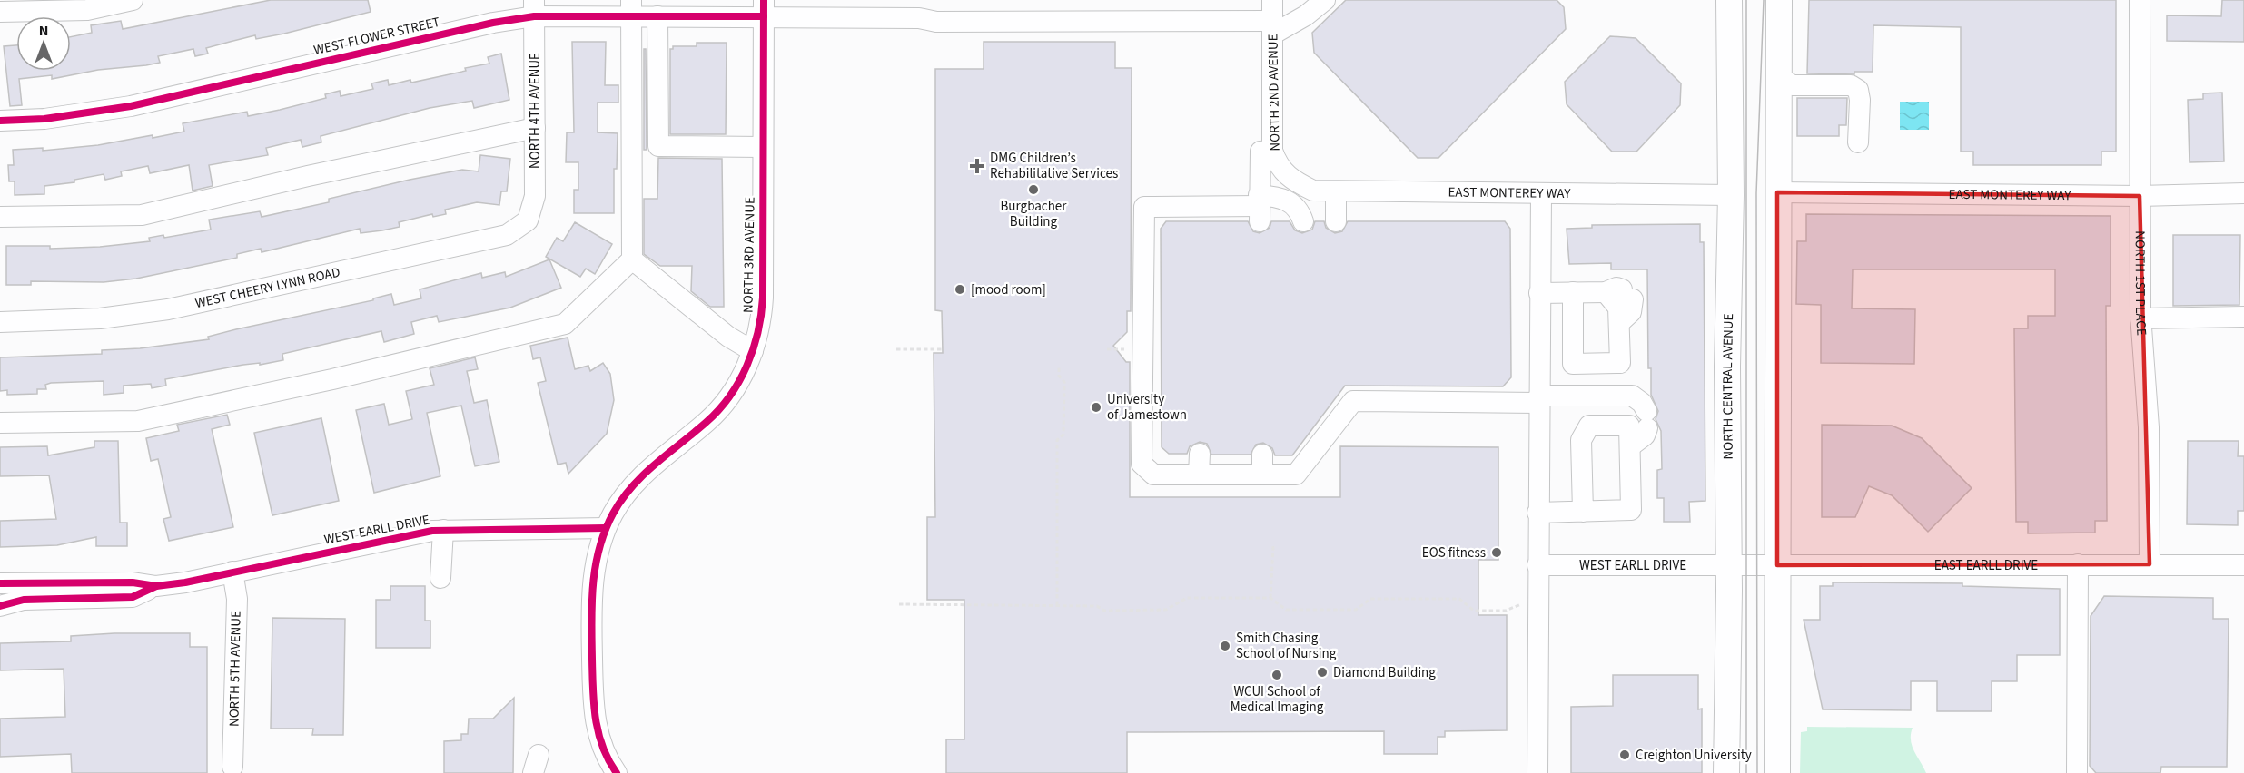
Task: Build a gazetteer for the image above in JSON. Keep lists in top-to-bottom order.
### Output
{
  "streets": {
    "main road": ["NORTH CENTRAL AVENUE"],
    "street": [
      "WEST FLOWER STREET",
      "NORTH 2ND AVENUE",
      "NORTH 4TH AVENUE",
      "EAST MONTEREY WAY",
      "NORTH 3RD AVENUE",
      "NORTH 1ST PLACE",
      "WEST CHEERY LYNN ROAD",
      "WEST EARLL DRIVE",
      "EAST EARLL DRIVE",
      "NORTH 5TH AVENUE"
    ]
  },
  "crossings": [
    ["WEST FLOWER STREET", "NORTH 2ND AVENUE"],
    ["WEST FLOWER STREET", "NORTH 4TH AVENUE"],
    ["WEST FLOWER STREET", "NORTH 3RD AVENUE"],
    ["NORTH 2ND AVENUE", "EAST MONTEREY WAY"],
    ["NORTH 4TH AVENUE", "WEST CHEERY LYNN ROAD"],
    ["EAST MONTEREY WAY", "NORTH 1ST PLACE"],
    ["EAST MONTEREY WAY", "NORTH CENTRAL AVENUE"],
    ["NORTH 3RD AVENUE", "WEST EARLL DRIVE"],
    ["NORTH 1ST PLACE", "EAST EARLL DRIVE"],
    ["NORTH CENTRAL AVENUE", "WEST EARLL DRIVE"],
    ["NORTH CENTRAL AVENUE", "EAST EARLL DRIVE"],
    ["WEST EARLL DRIVE", "EAST EARLL DRIVE"],
    ["WEST EARLL DRIVE", "NORTH 5TH AVENUE"]
  ],
  "places": {
    "health": ["DMG Children’s Rehabilitative Services"],
    "other": [
      "Burgbacher Building",
      "[mood room]",
      "University of Jamestown",
      "EOS fitness",
      "Smith Chasing School of Nursing",
      "Diamond Building",
      "WCUI School of Medical Imaging",
      "Creighton University"
    ]
  },
  "north": "top"
}
